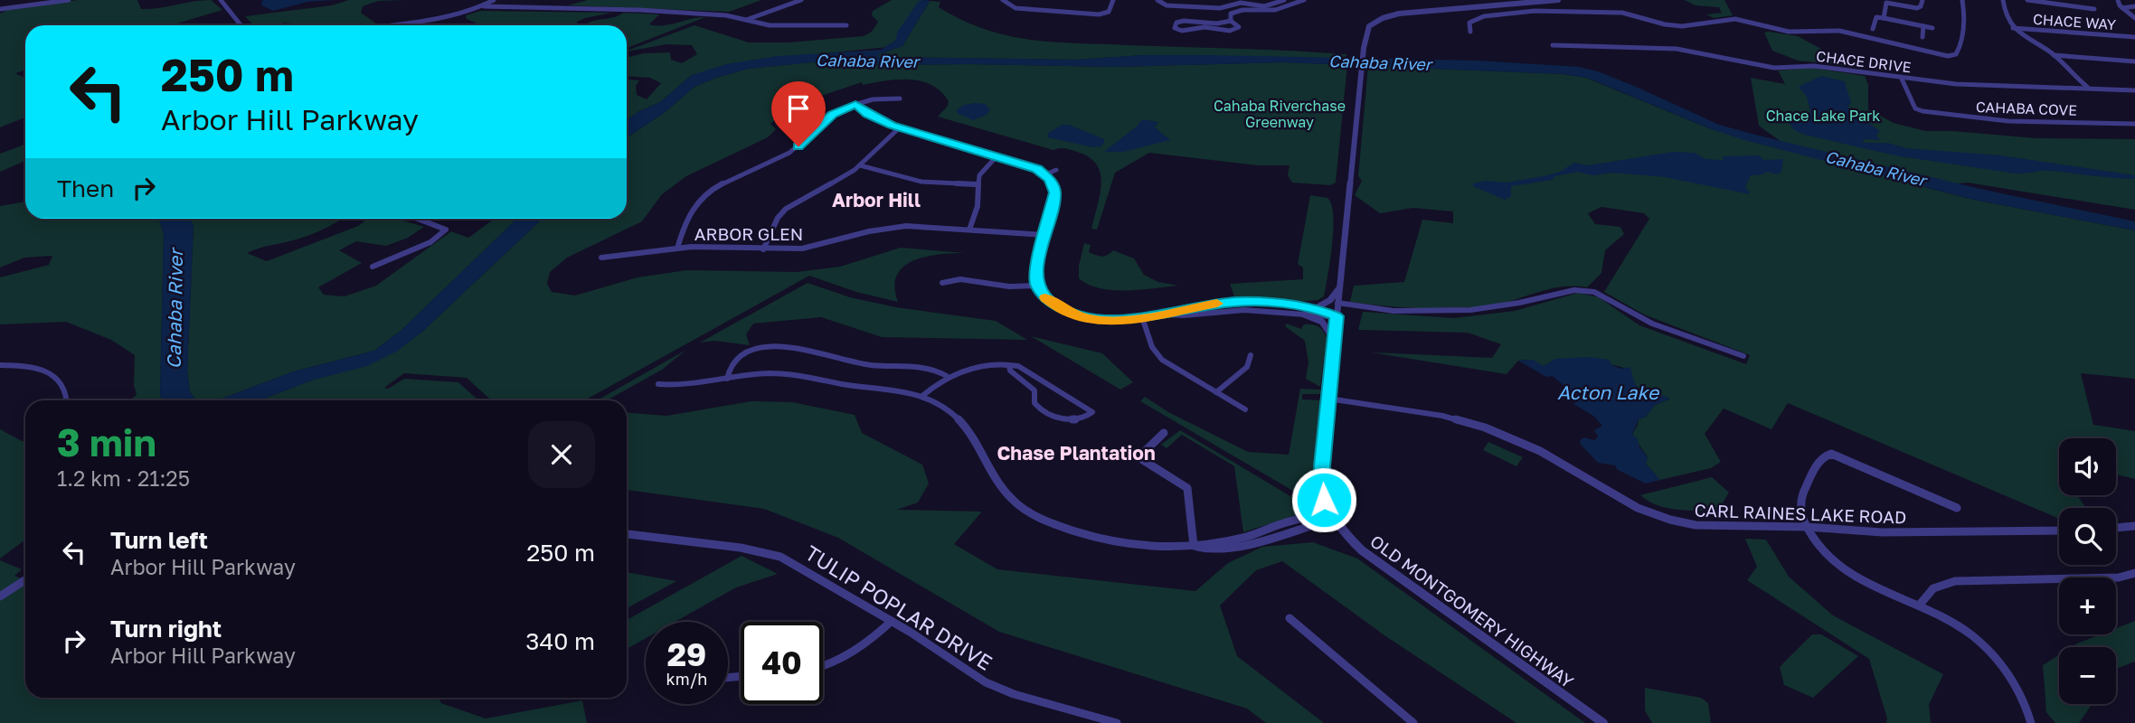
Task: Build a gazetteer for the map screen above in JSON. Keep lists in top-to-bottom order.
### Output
{
  "streets": {
    "street": [
      "CHACE WAY",
      "CHACE DRIVE",
      "CAHABA COVE",
      "ARBOR GLEN",
      "CARL RAINES LAKE ROAD",
      "TULIP POPLAR DRIVE",
      "OLD MONTGOMERY HIGHWAY"
    ]
  },
  "crossings": [
    ["CHACE DRIVE", "CAHABA COVE"],
    ["CARL RAINES LAKE ROAD", "OLD MONTGOMERY HIGHWAY"]
  ],
  "districts": ["Arbor Hill", "Chase Plantation"],
  "water": ["Cahaba River", "Acton Lake"],
  "parks": ["Cahaba Riverchase Greenway", "Chace Lake Park"],
  "page": {
    "turn": ["250 m", "Arbor Hill Parkway"],
    "then": "Then",
    "heading": ["3 min", "1.2 km · 21:25"],
    "map_buttons": ["+", "−"],
    "list": [
      {
        "name": "Turn left",
        "note": "Arbor Hill Parkway",
        "value": "250 m"
      },
      {
        "name": "Turn right",
        "note": "Arbor Hill Parkway",
        "value": "340 m"
      }
    ],
    "speed": "29 km/h",
    "limit": "40"
  }
}
